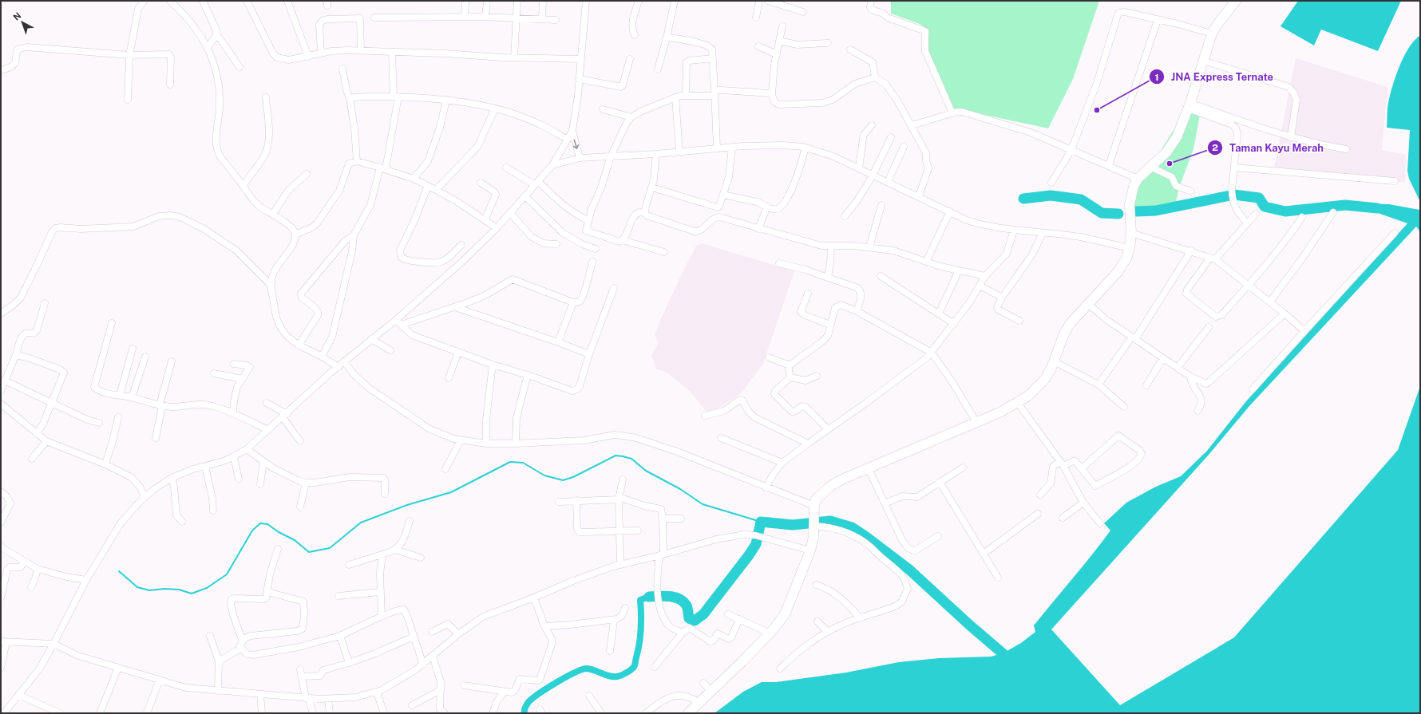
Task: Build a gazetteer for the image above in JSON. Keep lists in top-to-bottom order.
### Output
{
  "places": ["JNA Express Ternate", "Taman Kayu Merah"],
  "north": "top left"
}
